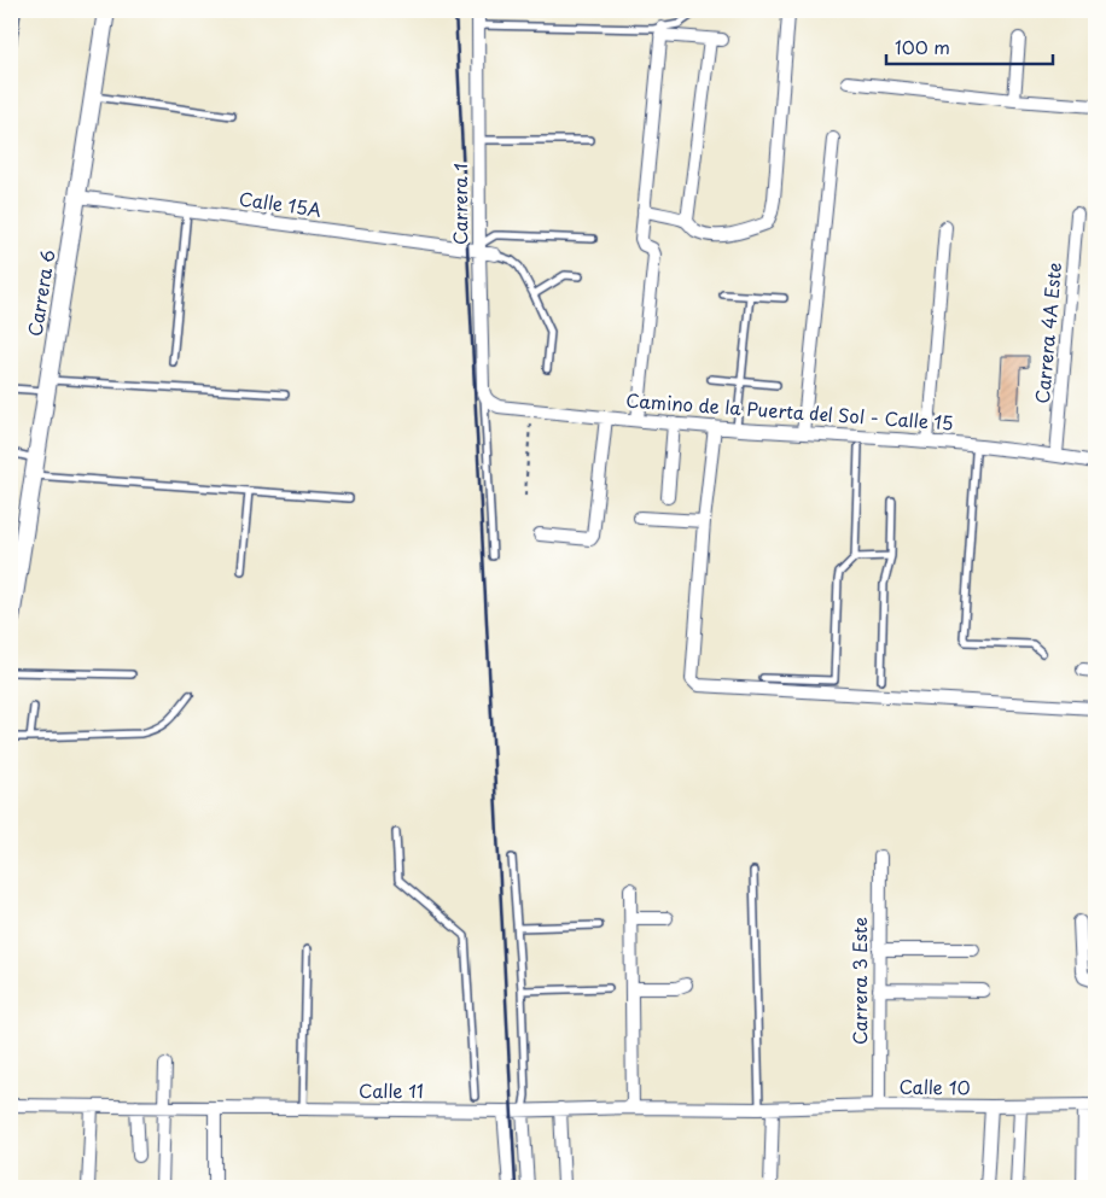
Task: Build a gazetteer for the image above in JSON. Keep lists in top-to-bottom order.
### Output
{
  "streets": {
    "main road": ["Carrera 6"],
    "street": [
      "Carrera 1",
      "Calle 15A",
      "Carrera 4A Este",
      "Camino de la Puerta del Sol - Calle 15",
      "Carrera 3 Este",
      "Calle 10",
      "Calle 11"
    ]
  },
  "crossings": [
    ["Carrera 1", "Calle 15A"],
    ["Carrera 1", "Camino de la Puerta del Sol - Calle 15"],
    ["Calle 15A", "Carrera 6"],
    ["Carrera 4A Este", "Camino de la Puerta del Sol - Calle 15"],
    ["Carrera 3 Este", "Calle 10"],
    ["Calle 10", "Calle 11"]
  ],
  "scale_bar": "100 m"
}
